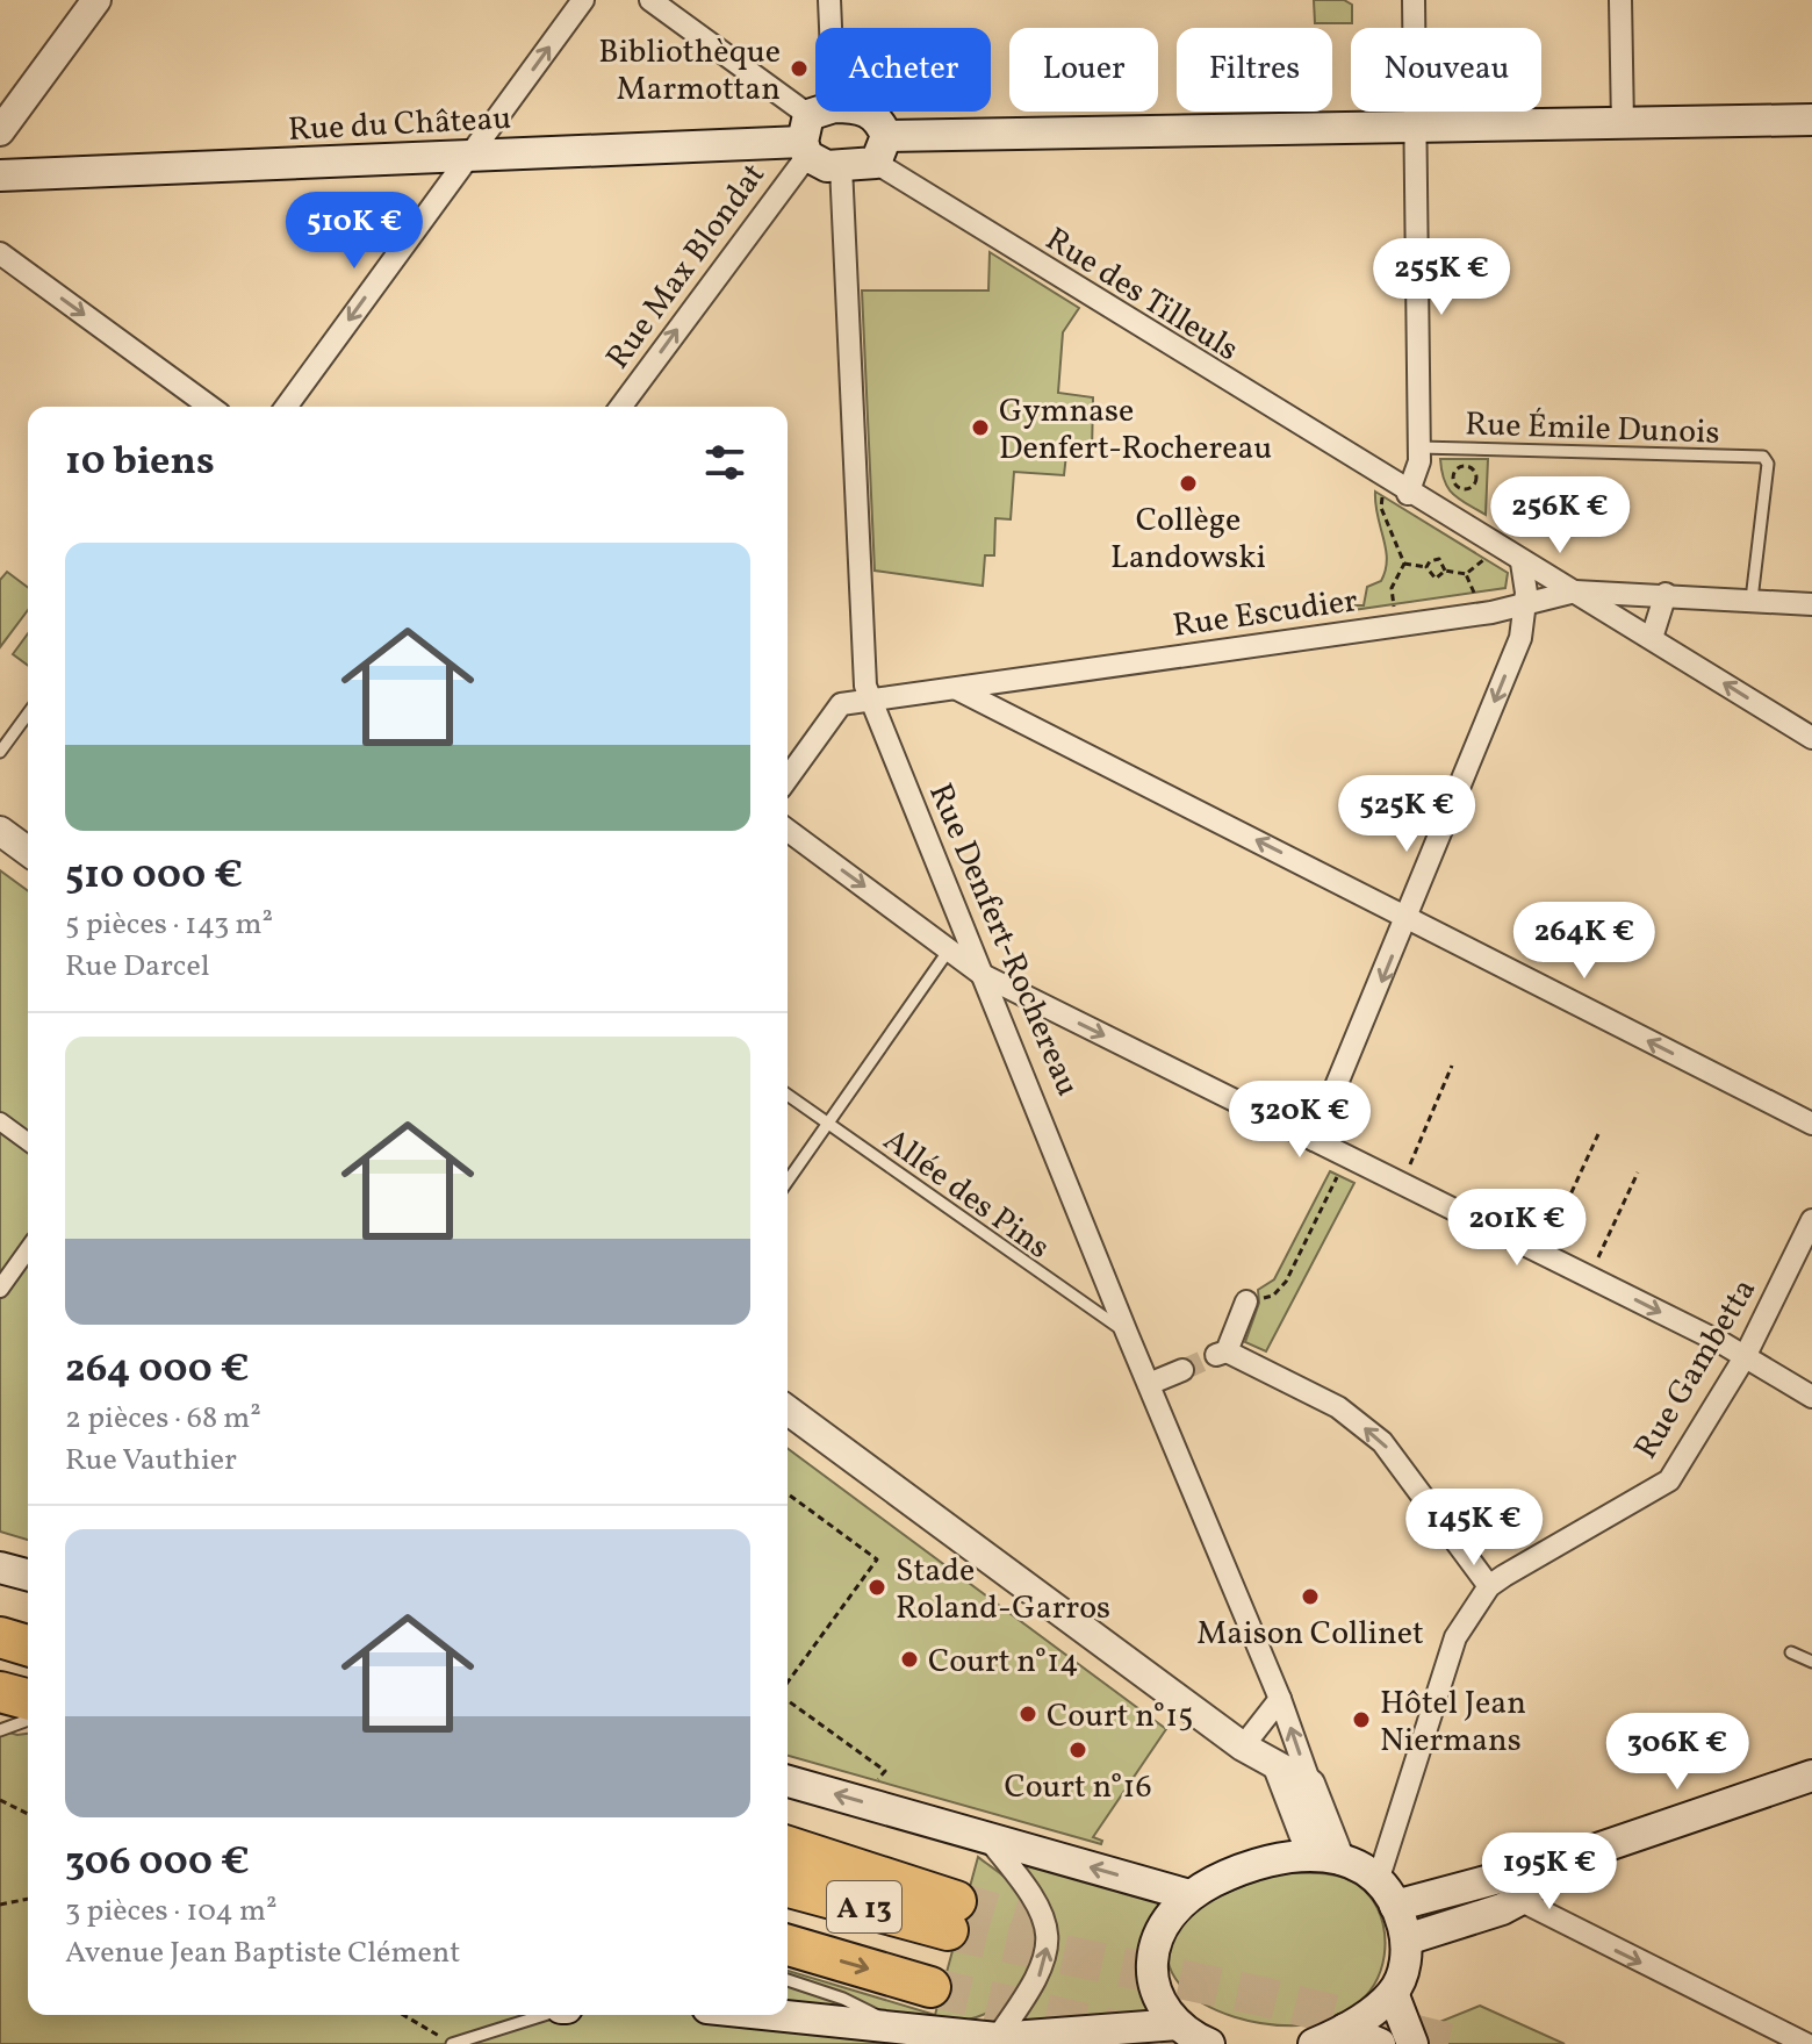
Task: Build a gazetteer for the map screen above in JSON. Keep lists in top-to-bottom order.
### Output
{
  "streets": {
    "highway": ["A 13"],
    "main road": ["Rue du Château"],
    "street": [
      "Rue Max Blondat",
      "Rue des Tilleuls",
      "Rue Escudier",
      "Rue Denfert-Rochereau",
      "Rue Gambetta"
    ],
    "lane": ["Rue Émile Dunois", "Allée des Pins"]
  },
  "crossings": [
    ["Rue du Château", "Rue Max Blondat"],
    ["Rue des Tilleuls", "Rue Escudier"],
    ["Rue Émile Dunois", "Rue Escudier"],
    ["Rue Escudier", "Rue Denfert-Rochereau"],
    ["Rue Denfert-Rochereau", "Allée des Pins"]
  ],
  "one_way": ["Rue Max Blondat"],
  "places": [
    "Bibliothèque Marmottan",
    "Gymnase Denfert-Rochereau",
    "Collège Landowski",
    "Stade Roland-Garros",
    "Maison Collinet",
    "Court n°14",
    "Court n°15",
    "Hôtel Jean Niermans",
    "Court n°16"
  ],
  "page": {
    "chip": [
      "Acheter",
      "Louer",
      "Filtres",
      "Nouveau"
    ],
    "price": [
      "510K €",
      "255K €",
      "256K €",
      "525K €",
      "264K €",
      "320K €",
      "201K €",
      "145K €",
      "306K €",
      "195K €"
    ],
    "heading": "10 biens",
    "list": [
      {
        "name": "510 000 €",
        "note": "5 pièces · 143 m² · Rue Darcel"
      },
      {
        "name": "264 000 €",
        "note": "2 pièces · 68 m² · Rue Vauthier"
      },
      {
        "name": "306 000 €",
        "note": "3 pièces · 104 m² · Avenue Jean Baptiste Clément"
      }
    ]
  }
}
